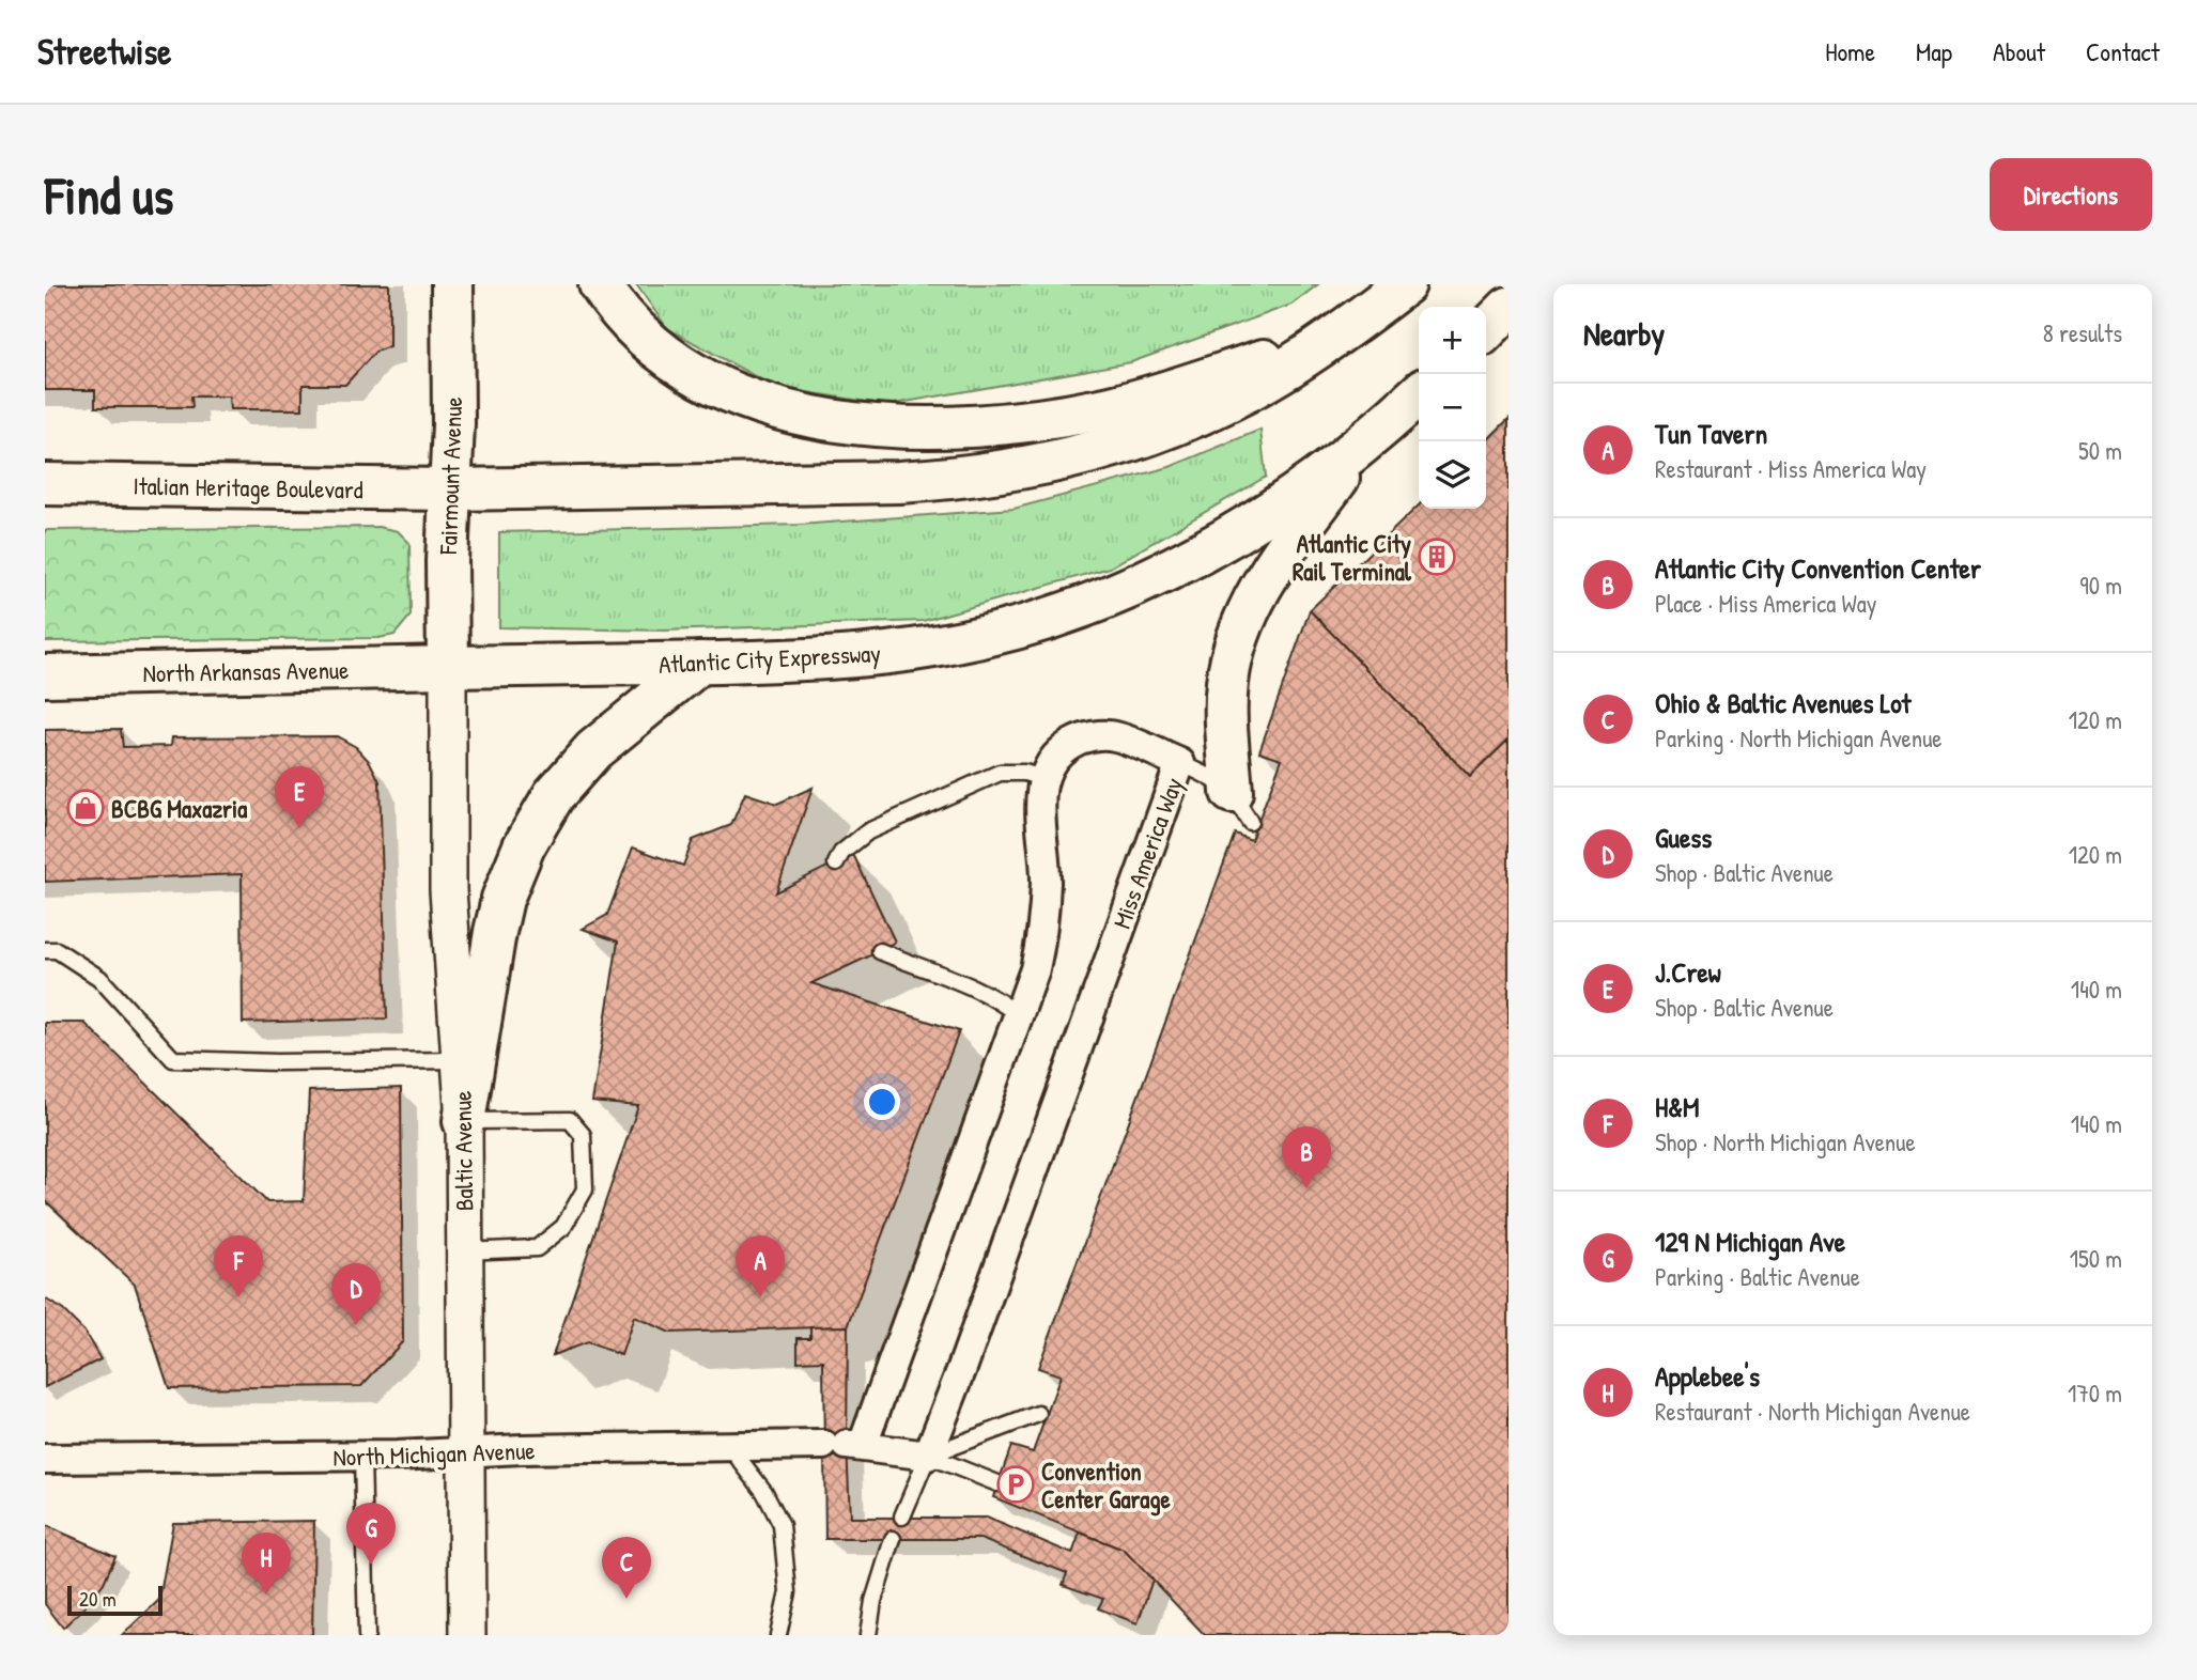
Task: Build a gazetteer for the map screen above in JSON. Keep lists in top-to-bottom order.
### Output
{
  "streets": {
    "main road": [
      "Fairmount Avenue",
      "Italian Heritage Boulevard",
      "Atlantic City Expressway",
      "North Arkansas Avenue"
    ],
    "street": ["Miss America Way", "Baltic Avenue", "North Michigan Avenue"]
  },
  "crossings": [
    ["Fairmount Avenue", "Italian Heritage Boulevard"],
    ["Fairmount Avenue", "Atlantic City Expressway"],
    ["Fairmount Avenue", "North Arkansas Avenue"],
    ["Fairmount Avenue", "Baltic Avenue"],
    ["Atlantic City Expressway", "North Arkansas Avenue"],
    ["Atlantic City Expressway", "Baltic Avenue"],
    ["North Arkansas Avenue", "Baltic Avenue"],
    ["Miss America Way", "North Michigan Avenue"],
    ["Baltic Avenue", "North Michigan Avenue"]
  ],
  "places": {
    "building": ["Atlantic City Rail Terminal"],
    "shop": ["BCBG Maxazria"],
    "parking": ["Convention Center Garage"]
  },
  "scale_bar": "20 m",
  "page": {
    "header": "Streetwise",
    "nav": [
      "Home",
      "Map",
      "About",
      "Contact"
    ],
    "buttons": "Directions",
    "title": "Find us",
    "heading": ["Nearby", "8 results"],
    "map_buttons": ["+", "−"],
    "list": [
      {
        "mark": "A",
        "name": "Tun Tavern",
        "note": "Restaurant · Miss America Way",
        "value": "50 m"
      },
      {
        "mark": "B",
        "name": "Atlantic City Convention Center",
        "note": "Place · Miss America Way",
        "value": "90 m"
      },
      {
        "mark": "C",
        "name": "Ohio & Baltic Avenues Lot",
        "note": "Parking · North Michigan Avenue",
        "value": "120 m"
      },
      {
        "mark": "D",
        "name": "Guess",
        "note": "Shop · Baltic Avenue",
        "value": "120 m"
      },
      {
        "mark": "E",
        "name": "J.Crew",
        "note": "Shop · Baltic Avenue",
        "value": "140 m"
      },
      {
        "mark": "F",
        "name": "H&M",
        "note": "Shop · North Michigan Avenue",
        "value": "140 m"
      },
      {
        "mark": "G",
        "name": "129 N Michigan Ave",
        "note": "Parking · Baltic Avenue",
        "value": "150 m"
      },
      {
        "mark": "H",
        "name": "Applebee's",
        "note": "Restaurant · North Michigan Avenue",
        "value": "170 m"
      }
    ],
    "pins": [
      "E",
      "B",
      "A",
      "F",
      "D",
      "G",
      "H",
      "C"
    ],
    "scale": "20 m"
  }
}
